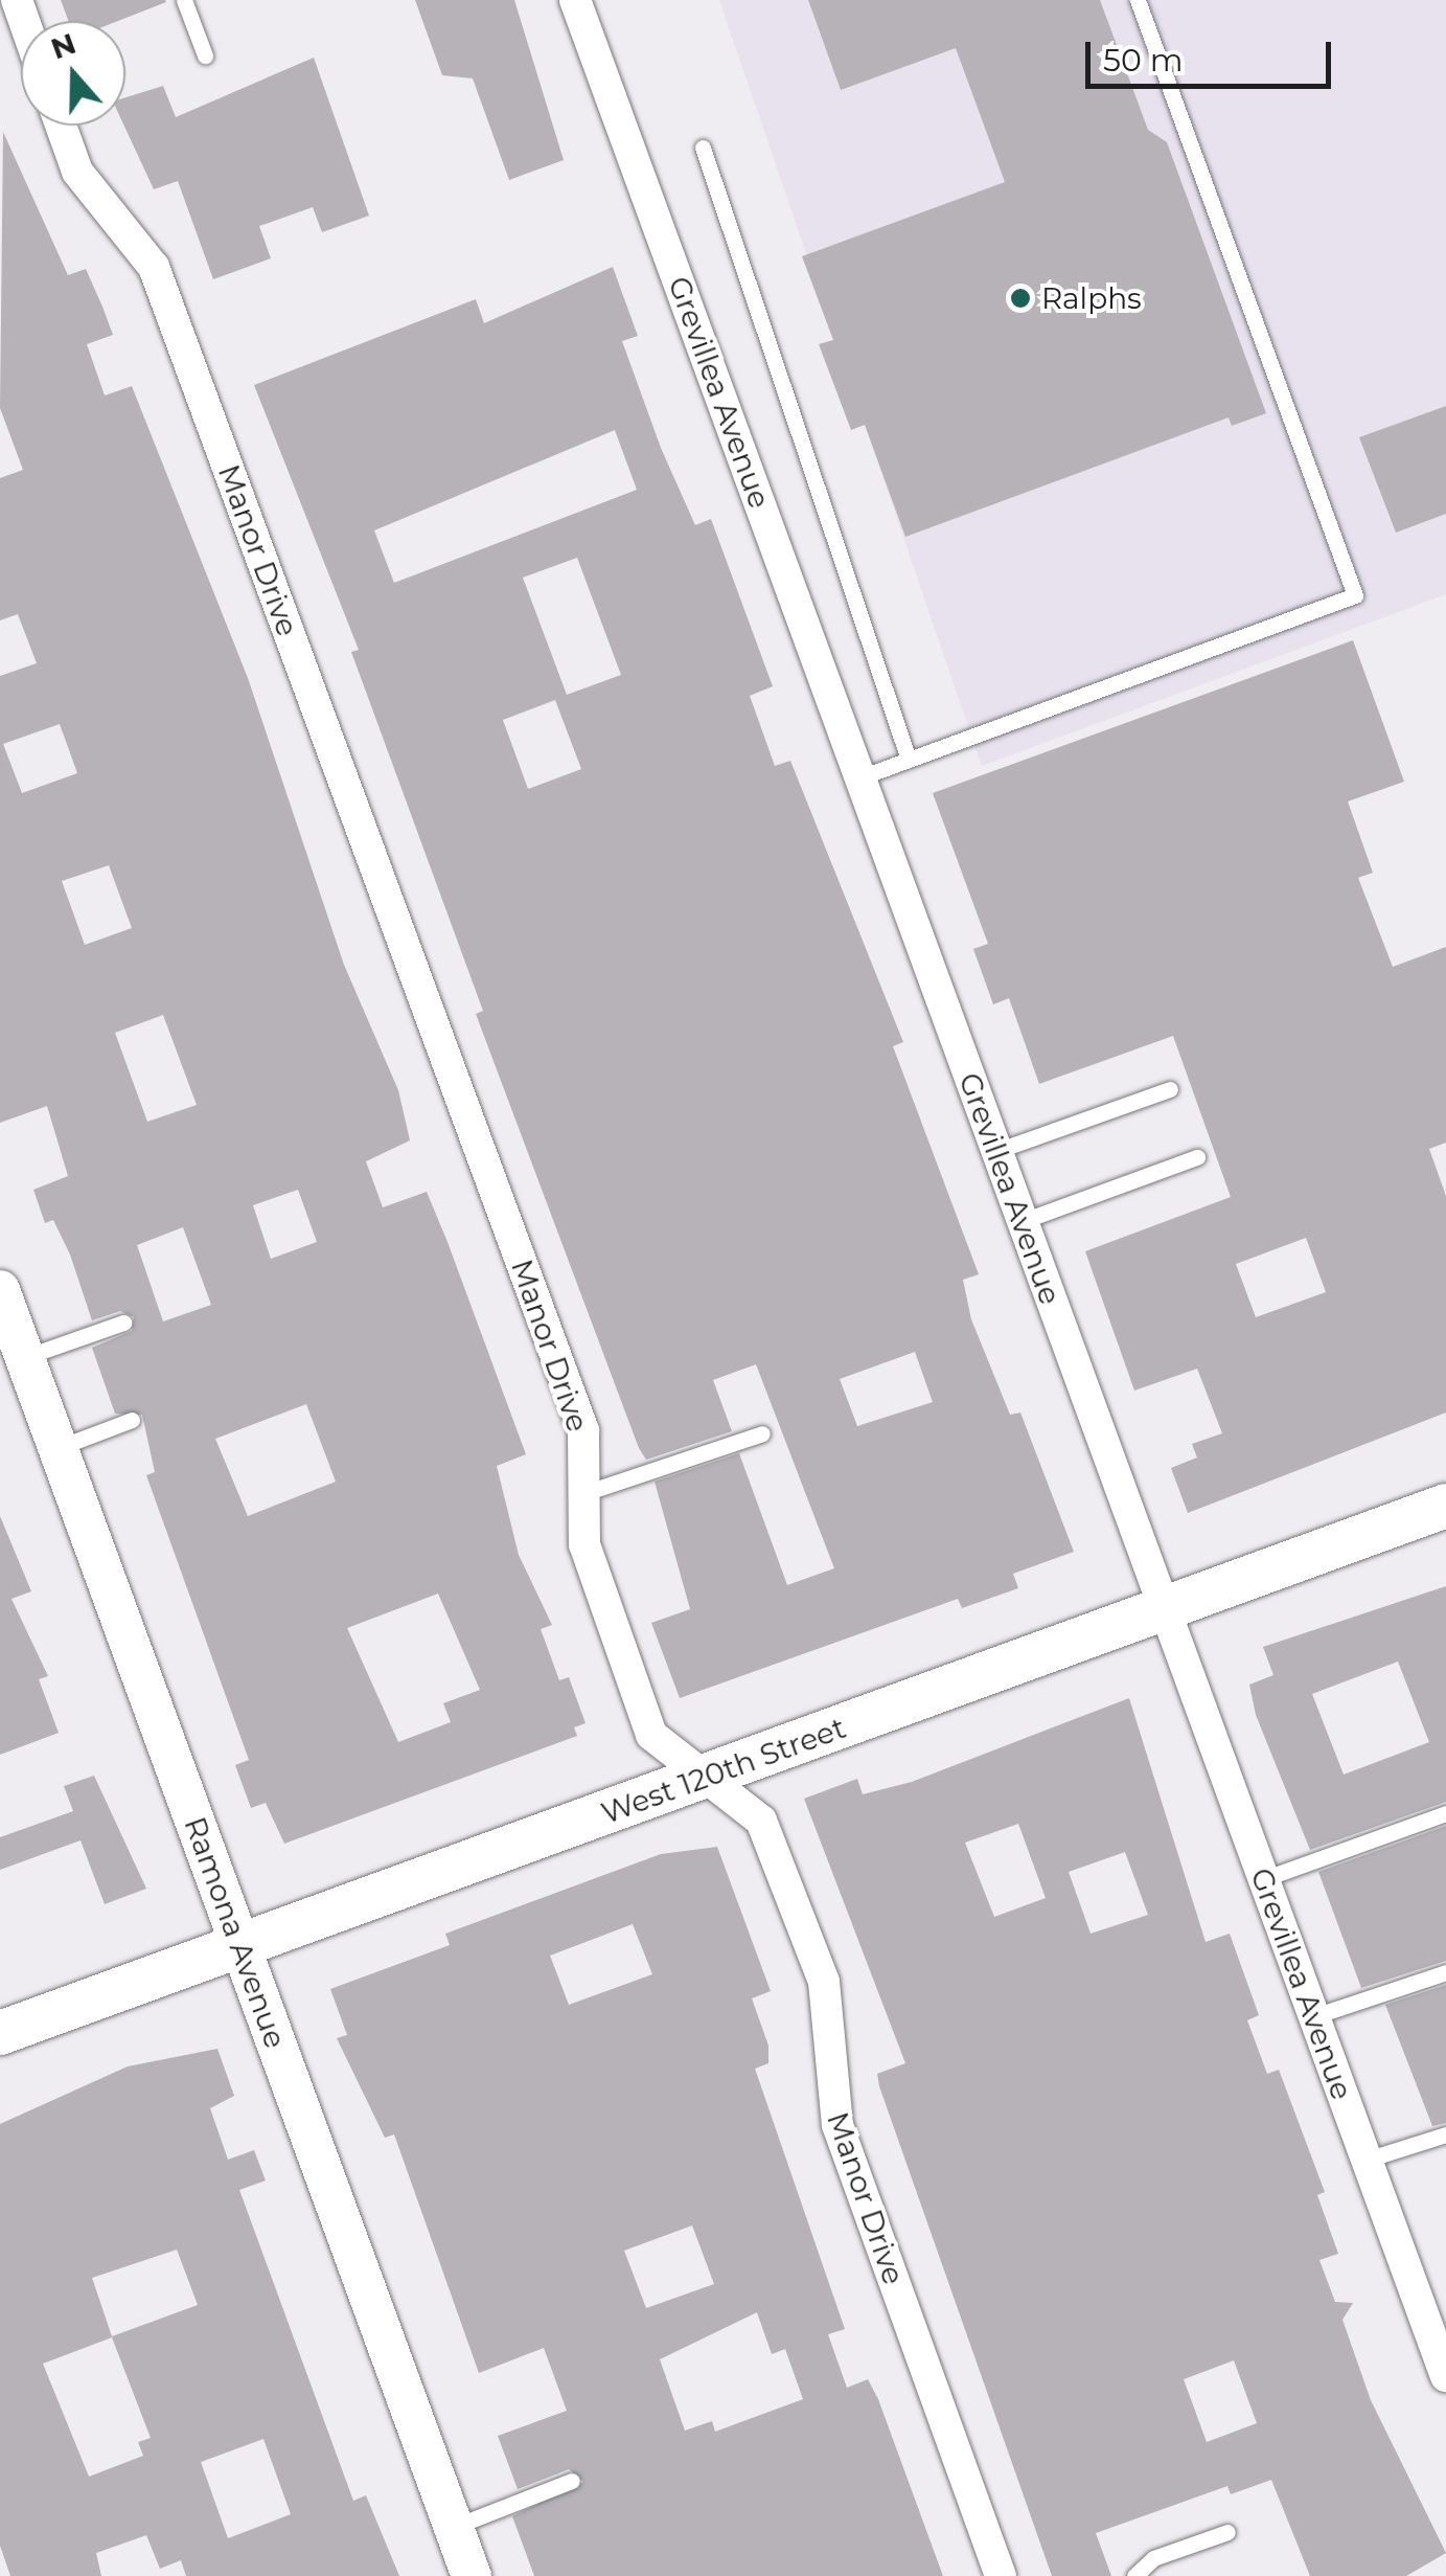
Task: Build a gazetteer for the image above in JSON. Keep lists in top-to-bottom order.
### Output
{
  "streets": {
    "main road": ["West 120th Street"],
    "street": ["Grevillea Avenue", "Manor Drive", "Ramona Avenue"]
  },
  "crossings": [
    ["Grevillea Avenue", "West 120th Street"],
    ["Manor Drive", "West 120th Street"],
    ["West 120th Street", "Ramona Avenue"]
  ],
  "places": ["Ralphs"],
  "scale_bar": "50 m",
  "north": "top"
}
